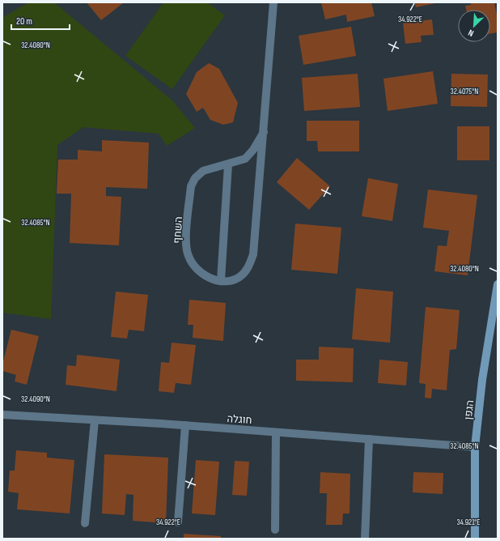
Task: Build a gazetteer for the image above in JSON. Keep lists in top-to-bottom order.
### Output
{
  "streets": {
    "street": ["השחף", "הגפן", "חוגלה"]
  },
  "crossings": [
    ["הגפן", "חוגלה"]
  ],
  "scale_bar": "20 m",
  "north": "bottom left",
  "coordinates": [
    "34.922°E",
    "32.4080°N",
    "32.4075°N",
    "32.4085°N",
    "32.4090°N",
    "34.921°E"
  ]
}
